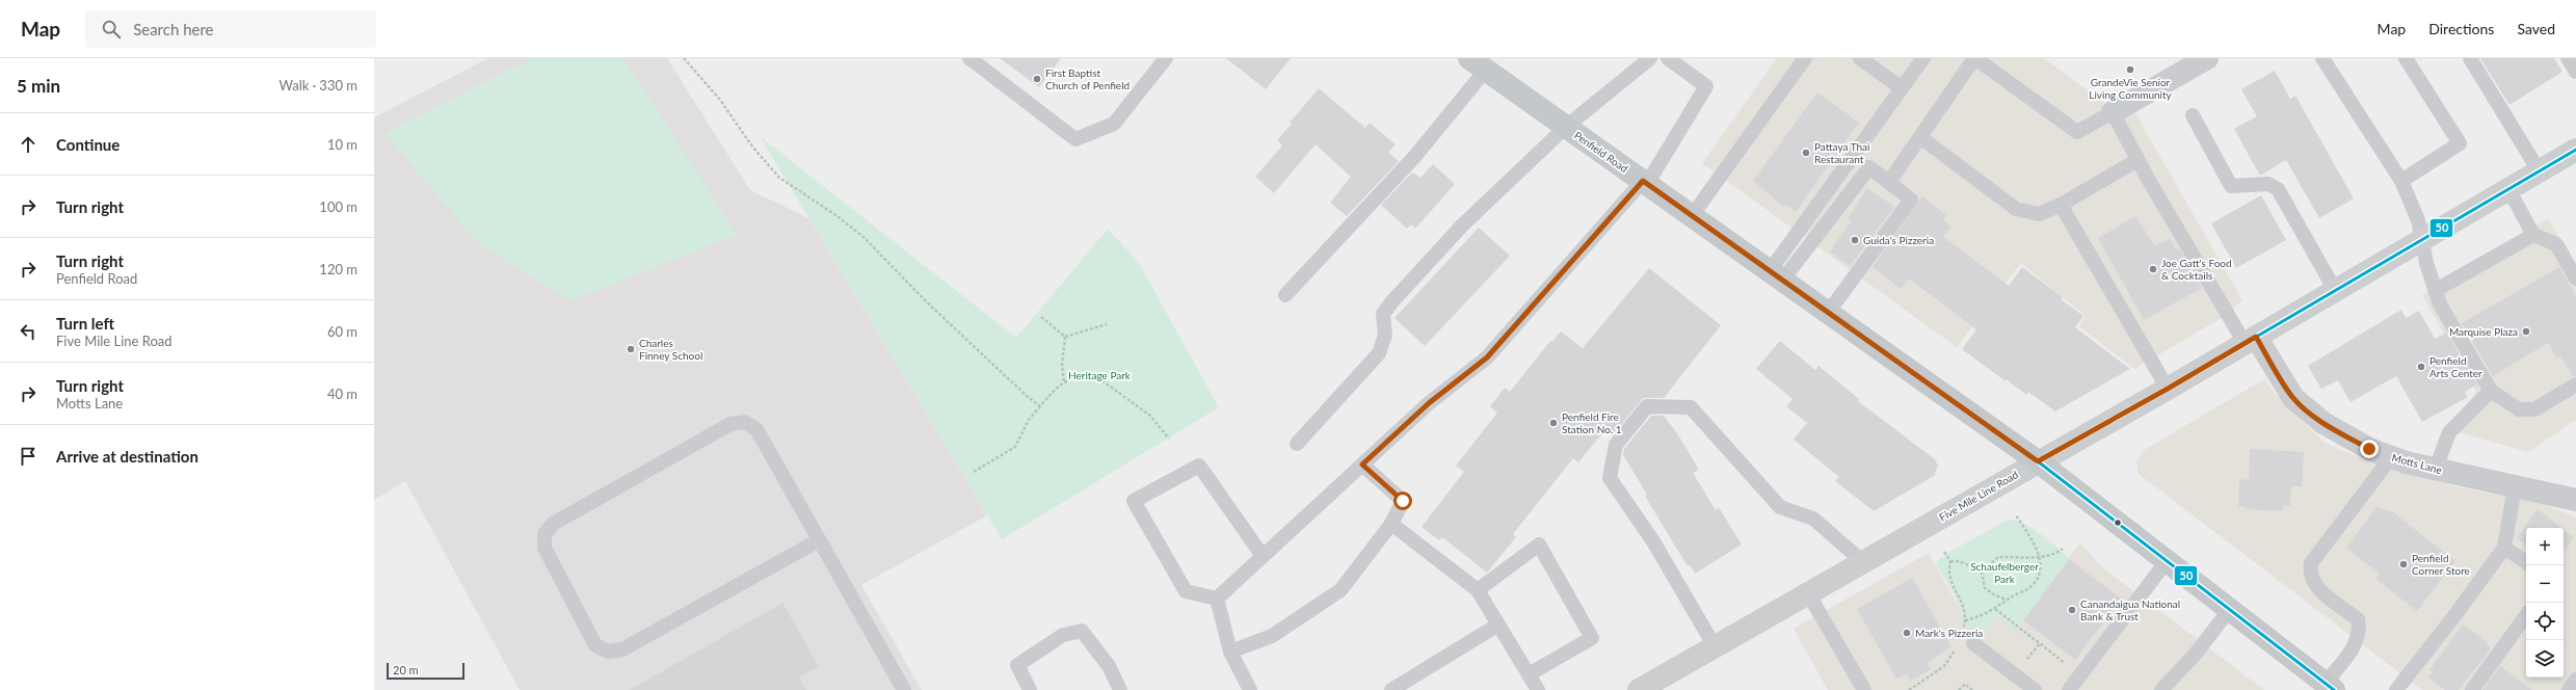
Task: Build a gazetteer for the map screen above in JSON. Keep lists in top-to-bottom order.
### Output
{
  "streets": {
    "main road": ["Penfield Road", "Five Mile Line Road"],
    "street": ["Motts Lane"]
  },
  "crossings": [
    ["Penfield Road", "Five Mile Line Road"],
    ["Motts Lane", "Five Mile Line Road"]
  ],
  "parks": ["Heritage Park", "Schaufelberger Park"],
  "places": [
    "GrandeVie Senior Living Community",
    "First Baptist Church of Penfield",
    "Pattaya Thai Restaurant",
    "Guida's Pizzeria",
    "Joe Gatt's Food & Cocktails",
    "Marquise Plaza",
    "Charles Finney School",
    "Penfield Arts Center",
    "Penfield Fire Station No. 1",
    "Penfield Corner Store",
    "Canandaigua National Bank & Trust",
    "Mark's Pizzeria"
  ],
  "lines": ["transit line 50"],
  "scale_bar": "20 m",
  "page": {
    "header": "Map",
    "search": "Search here",
    "nav": ["Map", "Directions", "Saved"],
    "heading": ["5 min", "Walk · 330 m"],
    "list": [
      ["Continue", "10 m"],
      ["Turn right", "100 m"],
      ["Turn right", "Penfield Road", "120 m"],
      ["Turn left", "Five Mile Line Road", "60 m"],
      ["Turn right", "Motts Lane", "40 m"],
      "Arrive at destination"
    ],
    "map_buttons": ["+", "−"],
    "scale": "20 m"
  }
}
